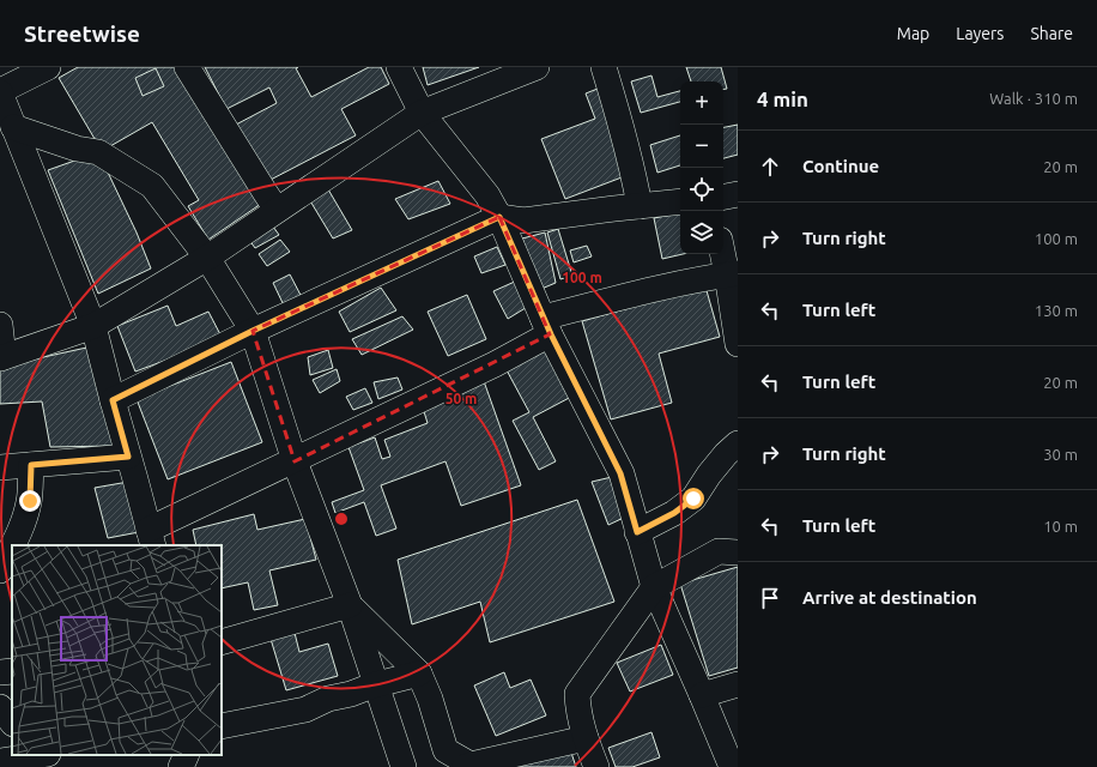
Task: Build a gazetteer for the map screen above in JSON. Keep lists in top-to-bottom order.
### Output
{
  "page": {
    "header": "Streetwise",
    "nav": ["Map", "Layers", "Share"],
    "heading": ["4 min", "Walk · 310 m"],
    "map_buttons": ["+", "−"],
    "list": [
      ["Continue", "20 m"],
      ["Turn right", "100 m"],
      ["Turn left", "130 m"],
      ["Turn left", "20 m"],
      ["Turn right", "30 m"],
      ["Turn left", "10 m"],
      "Arrive at destination"
    ]
  },
  "rings": ["100 m", "50 m"]
}
